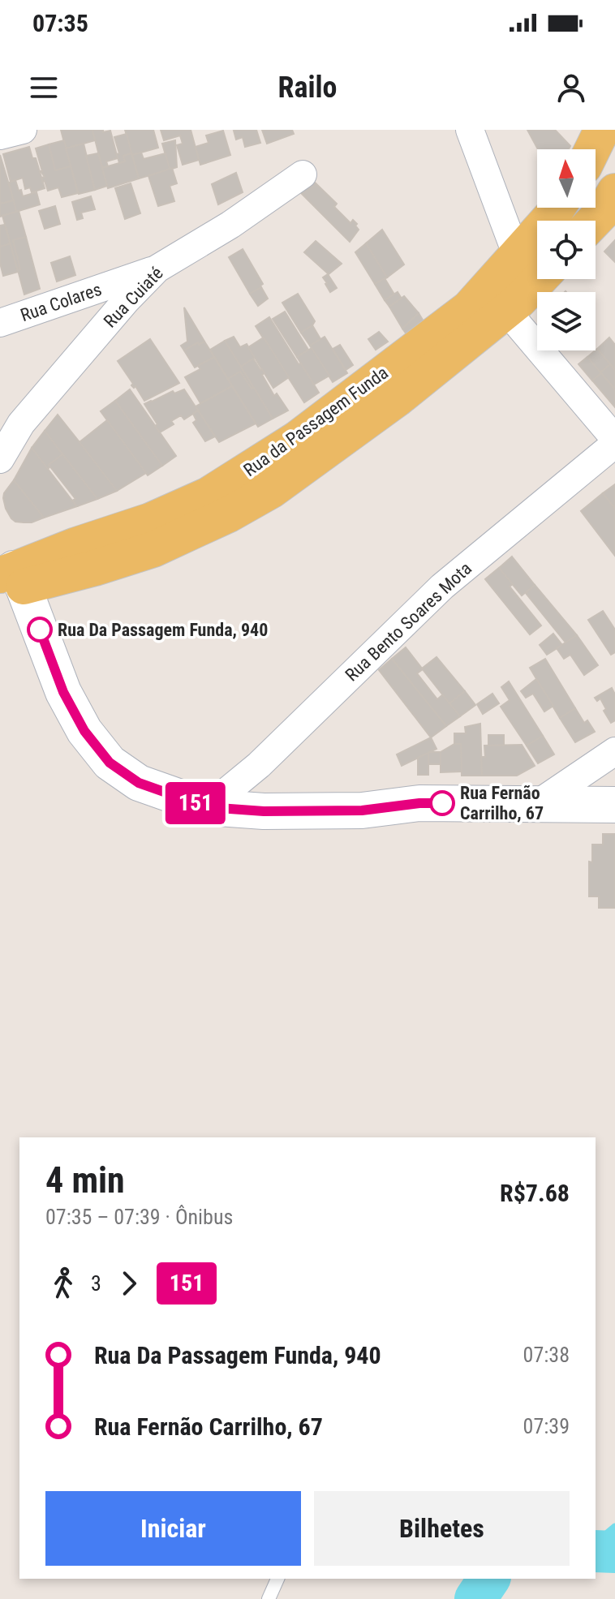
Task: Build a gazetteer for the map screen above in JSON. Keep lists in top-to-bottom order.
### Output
{
  "streets": {
    "main road": ["Rua da Passagem Funda"],
    "street": ["Rua Cuiaté", "Rua Colares", "Rua Bento Soares Mota"]
  },
  "crossings": [
    ["Rua Cuiaté", "Rua Colares"]
  ],
  "places": ["Rua Da Passagem Funda, 940", "Rua Fernão Carrilho, 67"],
  "lines": ["bus line 151"],
  "north": "top",
  "page": {
    "status": "07:35",
    "header": "Railo",
    "on_map": "151",
    "heading": ["4 min", "07:35 – 07:39 · Ônibus", "R$7.68"],
    "legs": ["3", "151"],
    "list": [
      {
        "name": "Rua Da Passagem Funda, 940",
        "value": "07:38"
      },
      {
        "name": "Rua Fernão Carrilho, 67",
        "value": "07:39"
      }
    ],
    "buttons": ["Iniciar", "Bilhetes"]
  }
}
